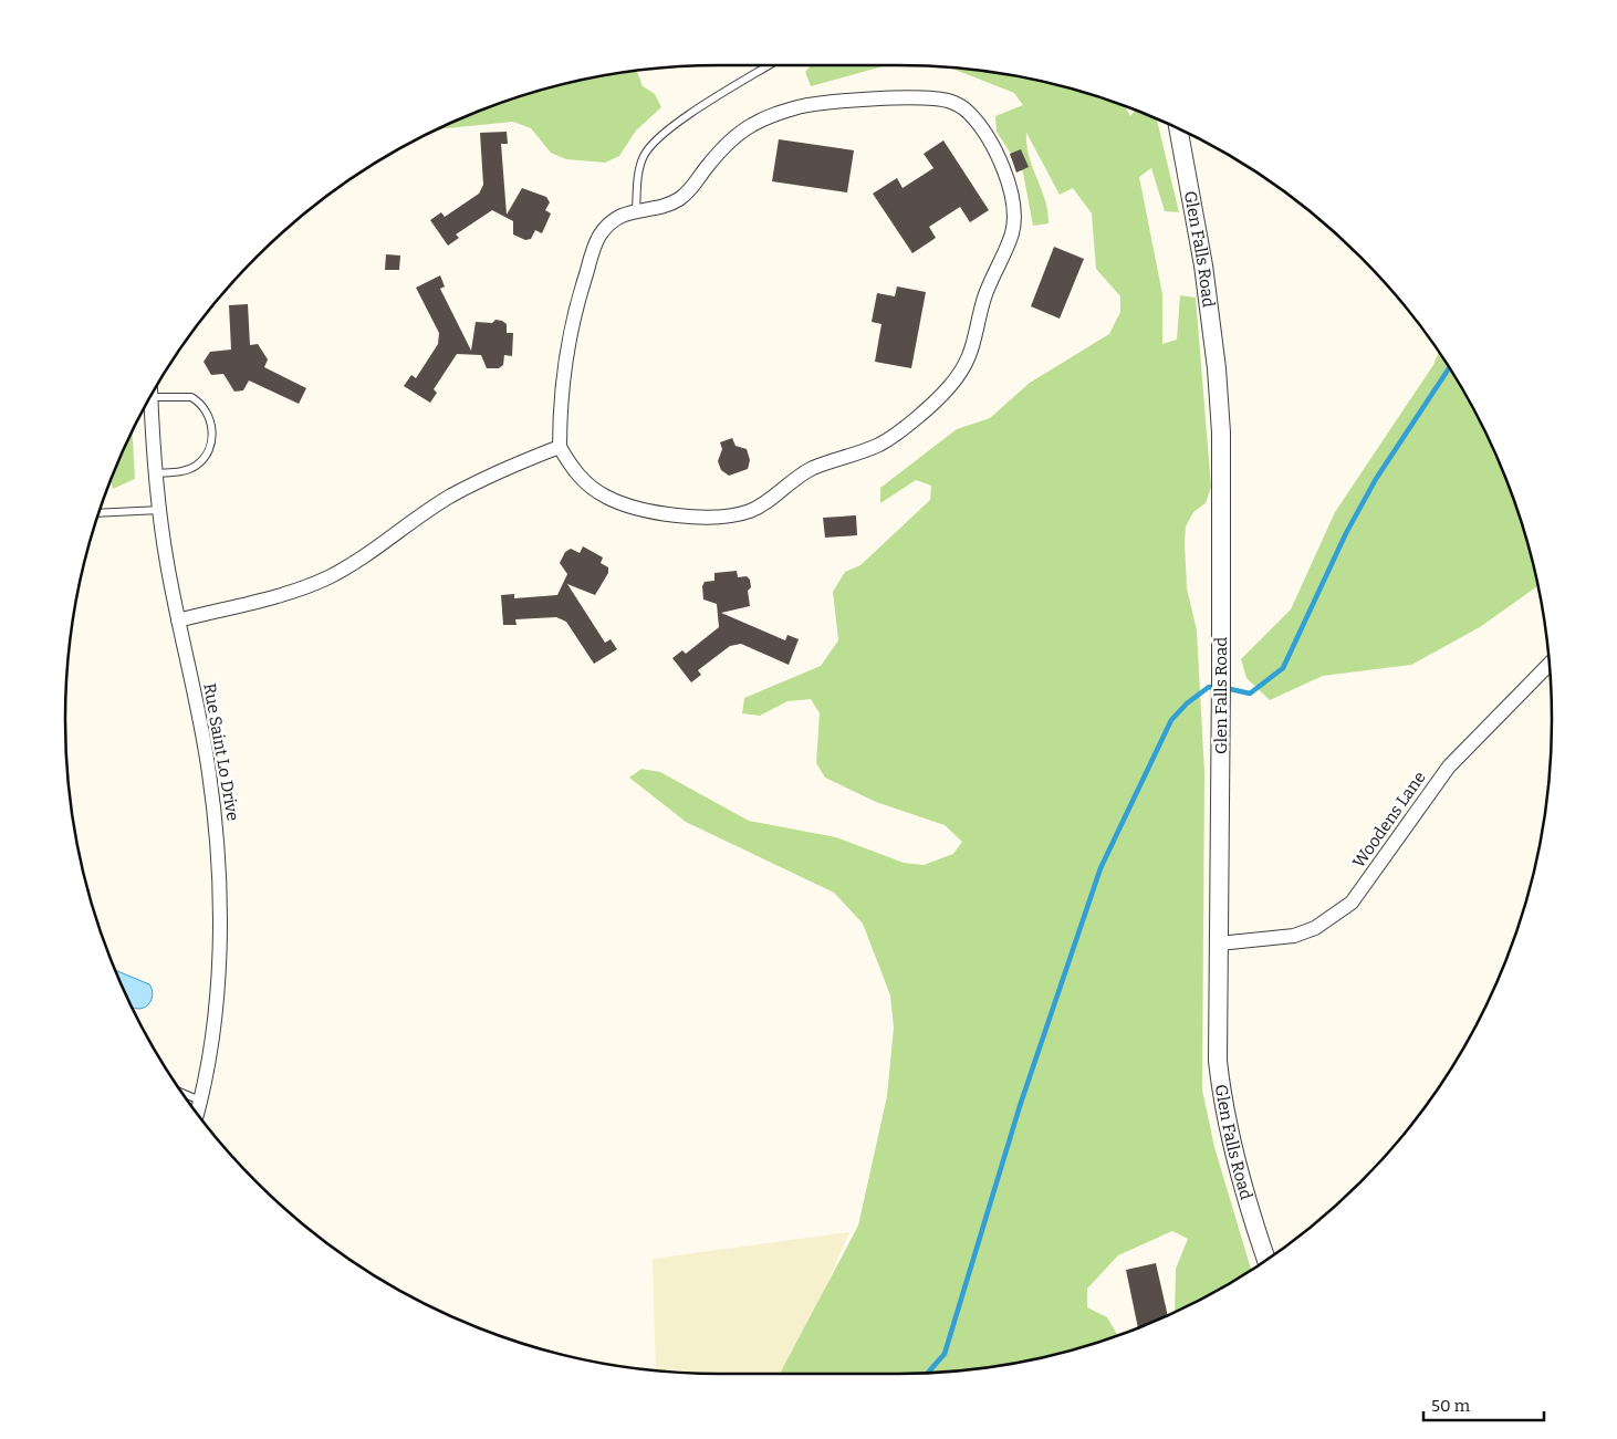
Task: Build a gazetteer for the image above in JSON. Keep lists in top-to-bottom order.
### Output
{
  "streets": {
    "street": ["Glen Falls Road", "Rue Saint Lo Drive", "Woodens Lane"]
  },
  "crossings": [
    ["Glen Falls Road", "Woodens Lane"]
  ],
  "scale_bar": "50 m"
}
